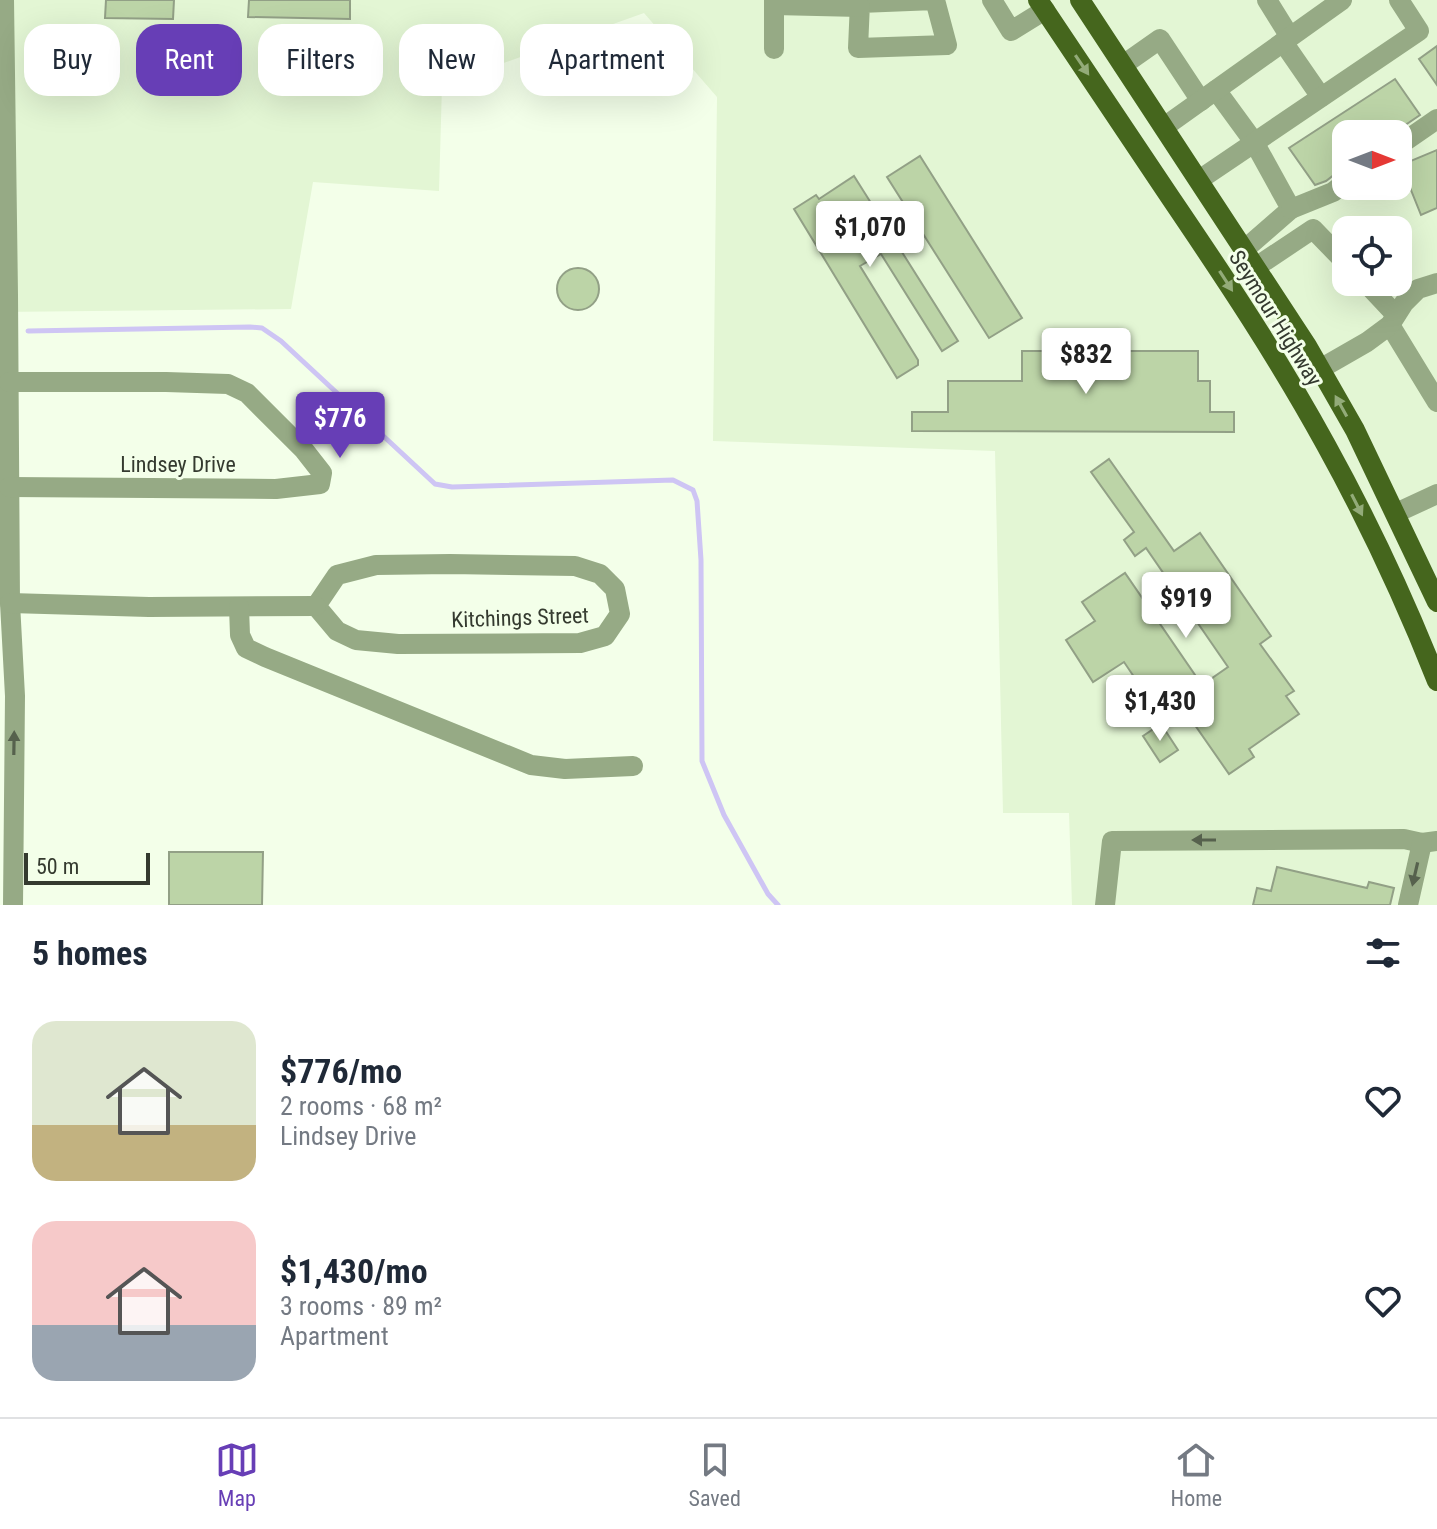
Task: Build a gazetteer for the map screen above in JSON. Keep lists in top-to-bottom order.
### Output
{
  "streets": {
    "main road": ["Seymour Highway"],
    "street": ["Lindsey Drive", "Kitchings Street"]
  },
  "scale_bar": "50 m",
  "north": "right",
  "page": {
    "chip": [
      "Buy",
      "Rent",
      "Filters",
      "New",
      "Apartment"
    ],
    "price": [
      "$1,070",
      "$832",
      "$776",
      "$919",
      "$1,430"
    ],
    "scale": "50 m",
    "heading": "5 homes",
    "list": [
      {
        "name": "$776/mo",
        "note": "2 rooms · 68 m² · Lindsey Drive"
      },
      {
        "name": "$1,430/mo",
        "note": "3 rooms · 89 m² · Apartment"
      }
    ],
    "tabs": ["Map", "Saved", "Home"]
  }
}
